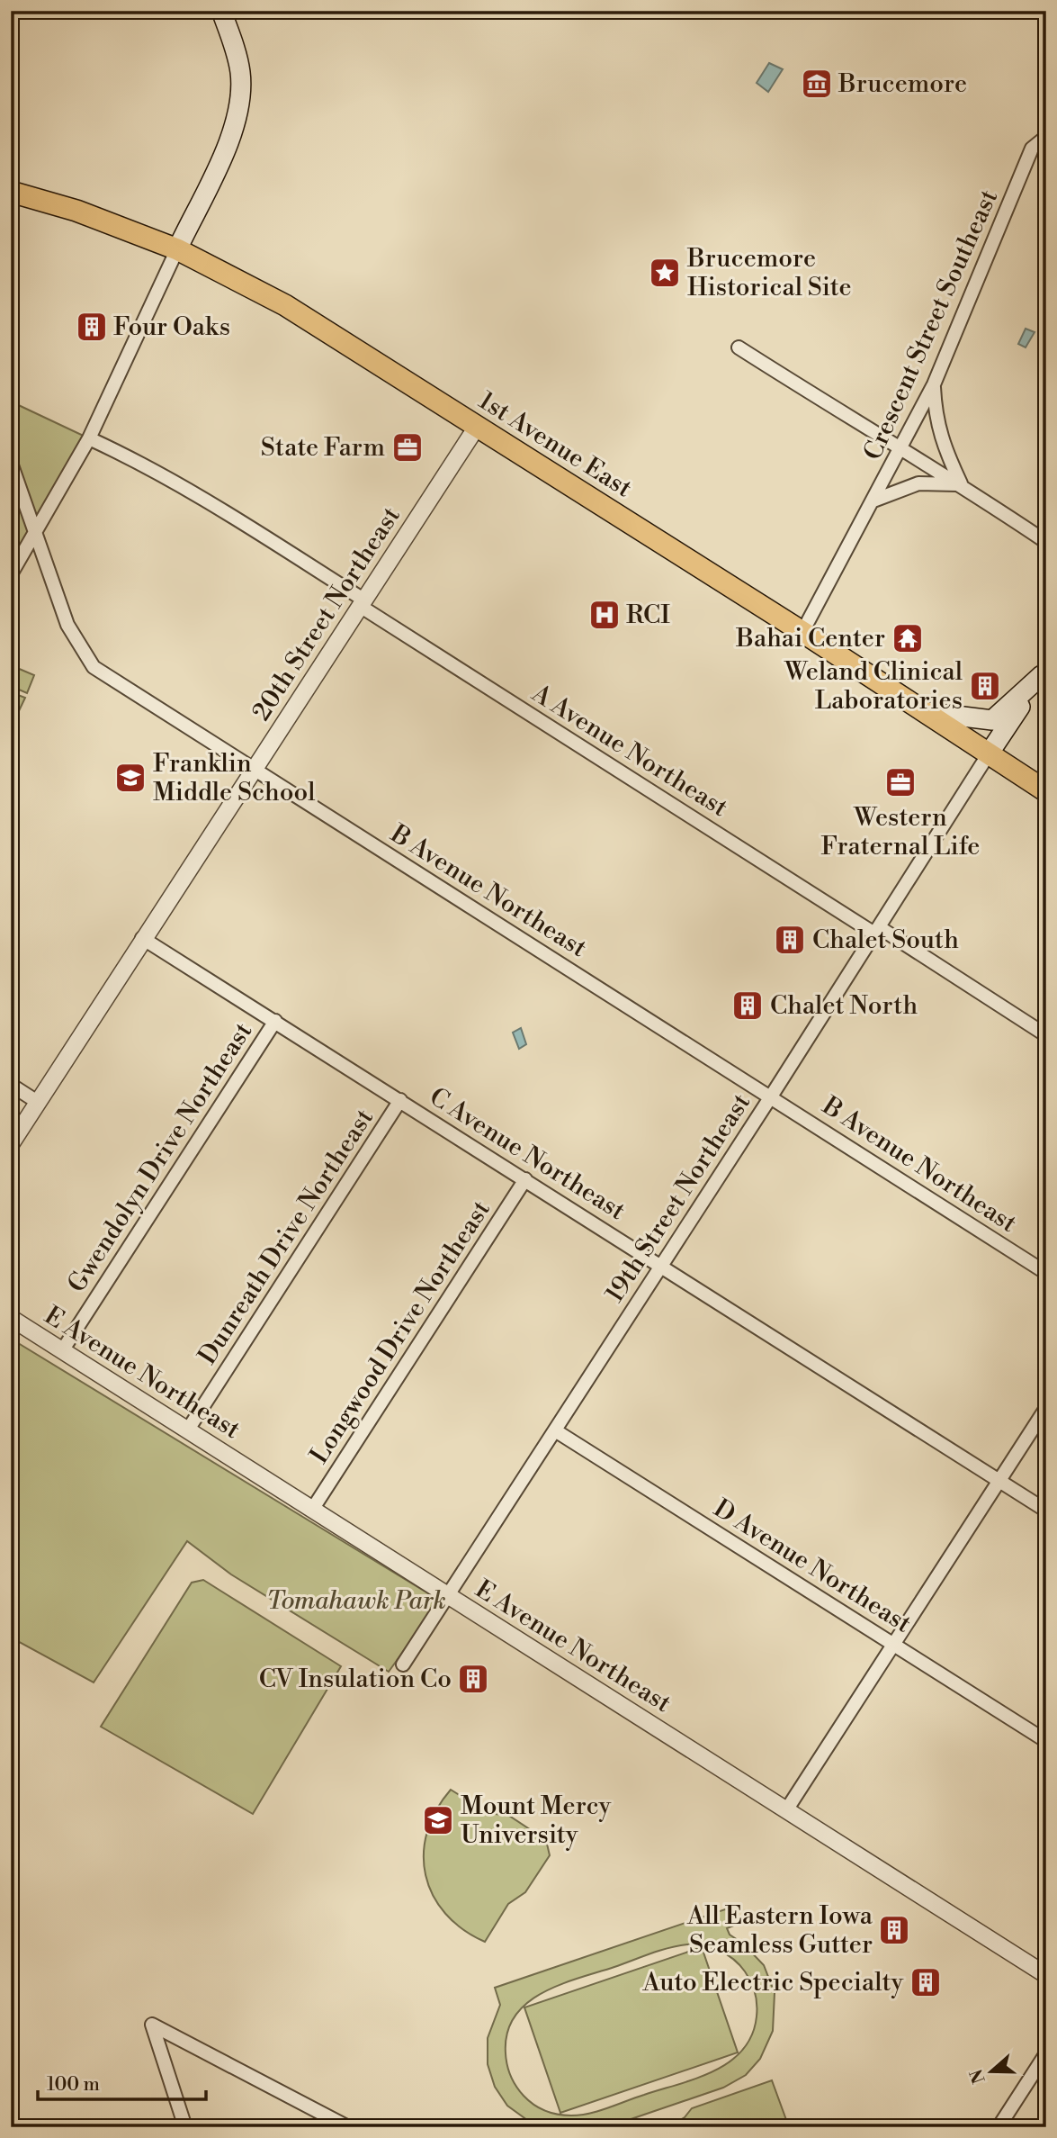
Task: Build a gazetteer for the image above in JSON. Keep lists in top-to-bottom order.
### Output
{
  "streets": {
    "main road": ["1st Avenue East"],
    "street": [
      "Crescent Street Southeast",
      "20th Street Northeast",
      "A Avenue Northeast",
      "B Avenue Northeast",
      "C Avenue Northeast",
      "Gwendolyn Drive Northeast",
      "19th Street Northeast",
      "Dunreath Drive Northeast",
      "Longwood Drive Northeast",
      "E Avenue Northeast",
      "D Avenue Northeast"
    ]
  },
  "crossings": [
    ["Crescent Street Southeast", "1st Avenue East"],
    ["1st Avenue East", "20th Street Northeast"],
    ["1st Avenue East", "19th Street Northeast"],
    ["20th Street Northeast", "A Avenue Northeast"],
    ["20th Street Northeast", "B Avenue Northeast"],
    ["20th Street Northeast", "C Avenue Northeast"],
    ["A Avenue Northeast", "19th Street Northeast"],
    ["B Avenue Northeast", "19th Street Northeast"],
    ["C Avenue Northeast", "Gwendolyn Drive Northeast"],
    ["C Avenue Northeast", "19th Street Northeast"],
    ["C Avenue Northeast", "Dunreath Drive Northeast"],
    ["C Avenue Northeast", "Longwood Drive Northeast"],
    ["Gwendolyn Drive Northeast", "E Avenue Northeast"],
    ["19th Street Northeast", "E Avenue Northeast"],
    ["19th Street Northeast", "D Avenue Northeast"],
    ["Dunreath Drive Northeast", "E Avenue Northeast"],
    ["Longwood Drive Northeast", "E Avenue Northeast"]
  ],
  "parks": ["Tomahawk Park"],
  "places": {
    "museum": ["Brucemore"],
    "place": ["Brucemore Historical Site"],
    "building": [
      "Four Oaks",
      "Weland Clinical Laboratories",
      "Chalet South",
      "Chalet North",
      "CV Insulation Co",
      "All Eastern Iowa Seamless Gutter",
      "Auto Electric Specialty"
    ],
    "office": ["State Farm", "Western Fraternal Life"],
    "hospital": ["RCI"],
    "temple": ["Bahai Center"],
    "school or university": ["Franklin Middle School", "Mount Mercy University"]
  },
  "scale_bar": "100 m",
  "north": "left"
}
